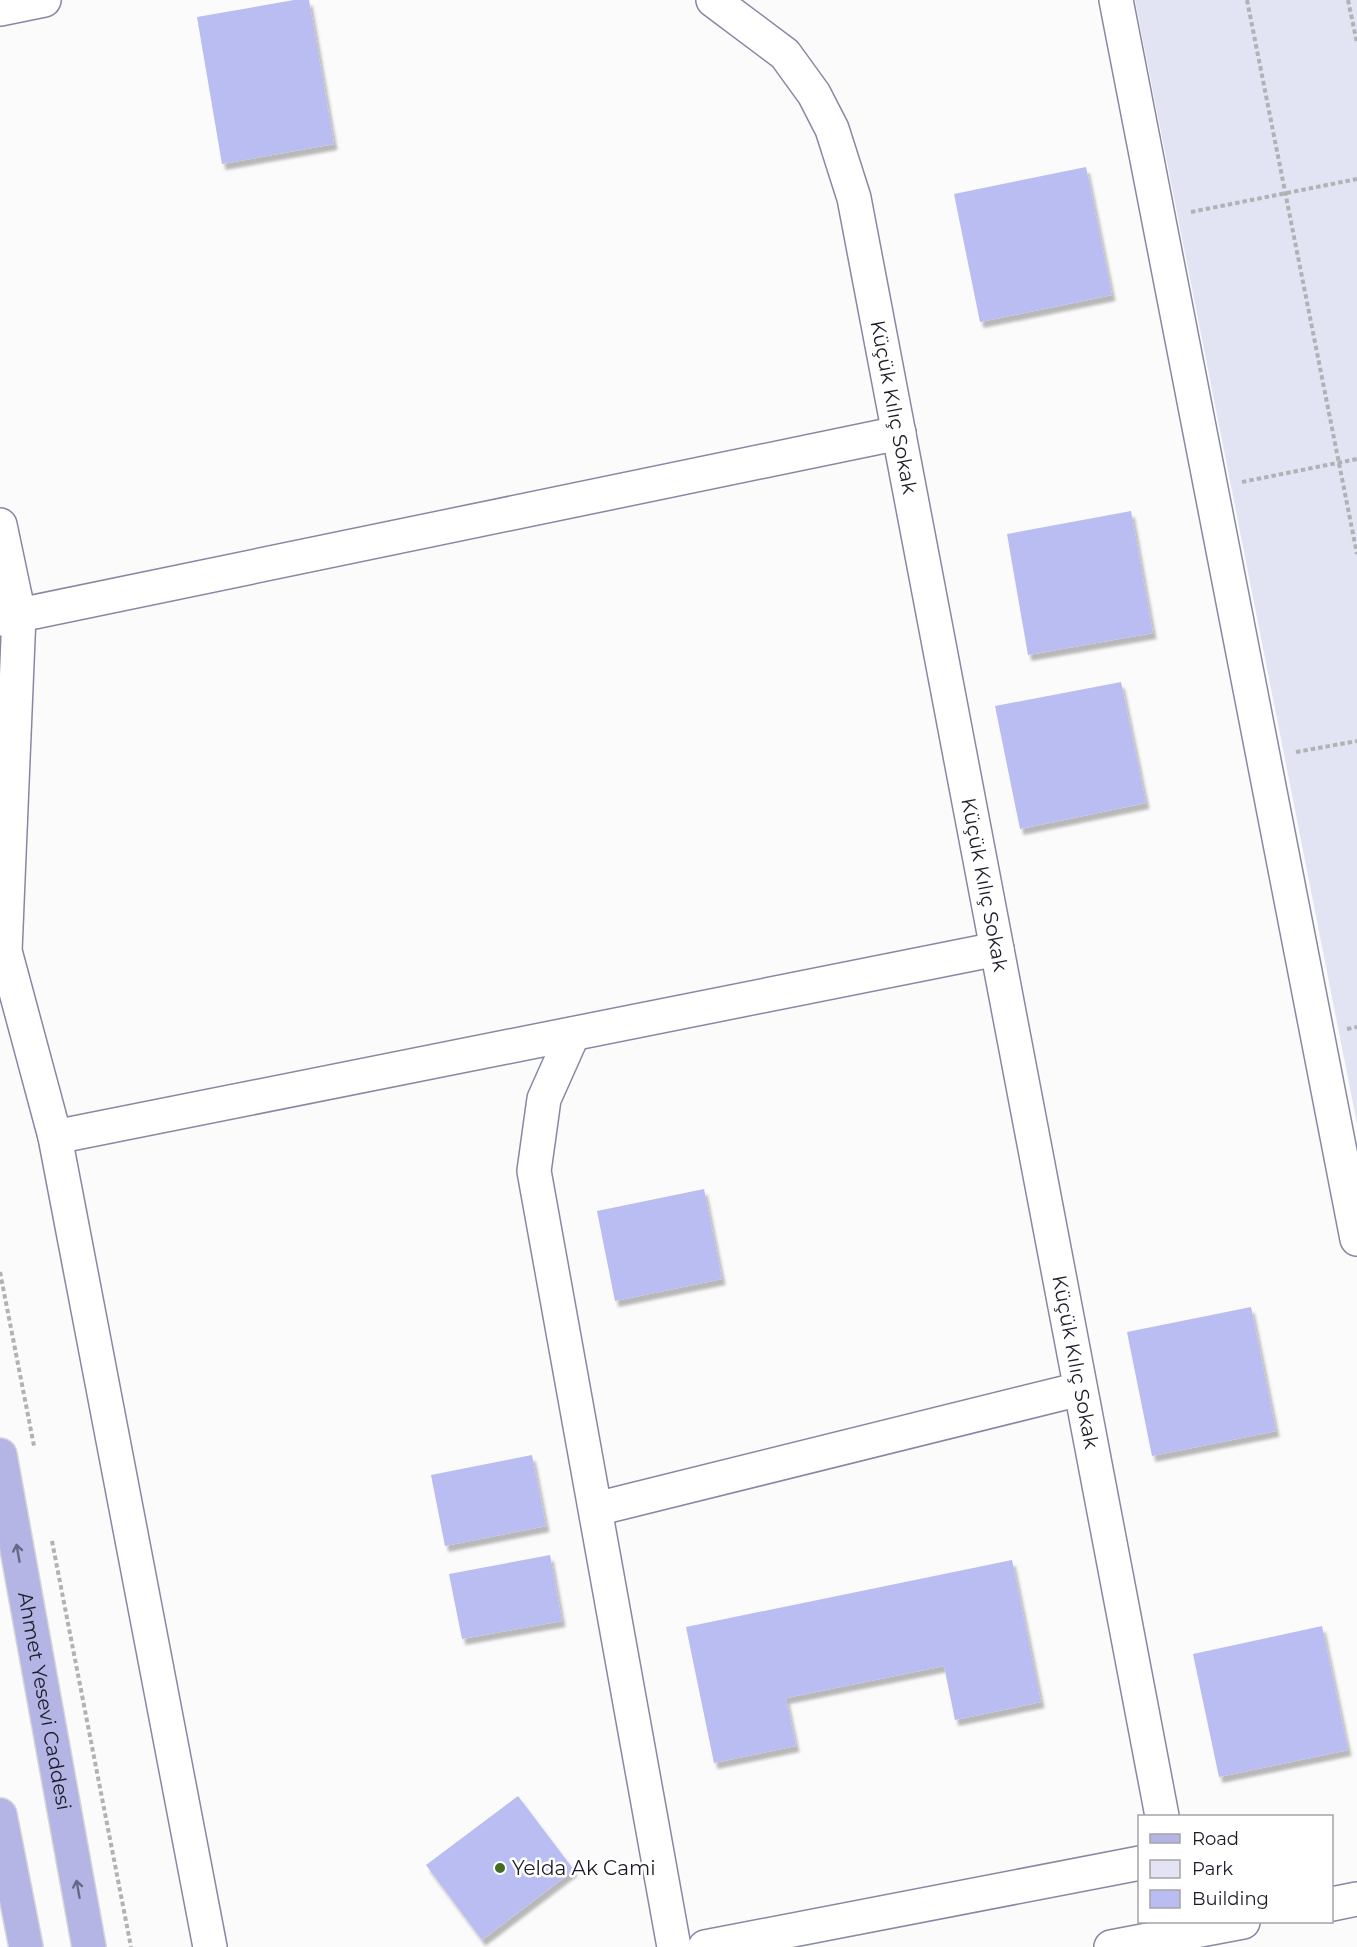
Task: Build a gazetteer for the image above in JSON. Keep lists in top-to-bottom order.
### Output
{
  "streets": {
    "main road": ["Ahmet Yesevi Caddesi"],
    "street": ["Küçük Kılıç Sokak"]
  },
  "one_way": ["Ahmet Yesevi Caddesi"],
  "places": ["Yelda Ak Cami"],
  "legend": ["Road", "Park", "Building"]
}
